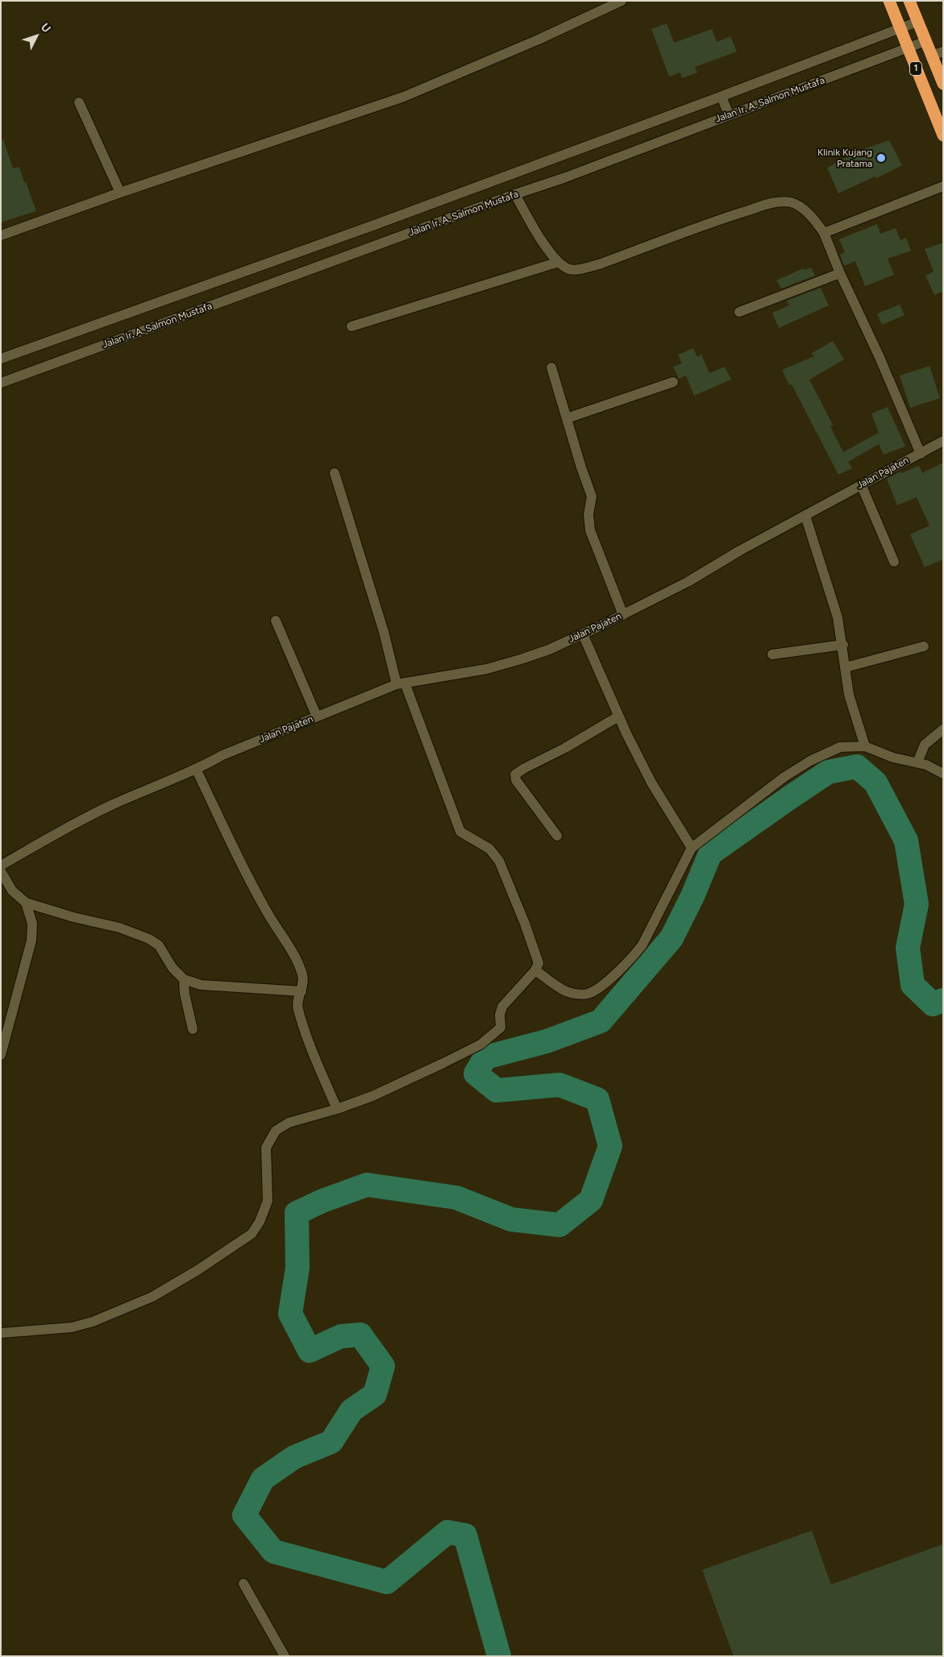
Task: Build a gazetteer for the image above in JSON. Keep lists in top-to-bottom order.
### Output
{
  "streets": {
    "highway": ["1"],
    "street": ["Jalan Ir. A. Salmon Mustafa", "Jalan Pajaten"]
  },
  "crossings": [
    ["1", "Jalan Ir. A. Salmon Mustafa"]
  ],
  "places": ["Klinik Kujang Pratama"],
  "north": "top right"
}
